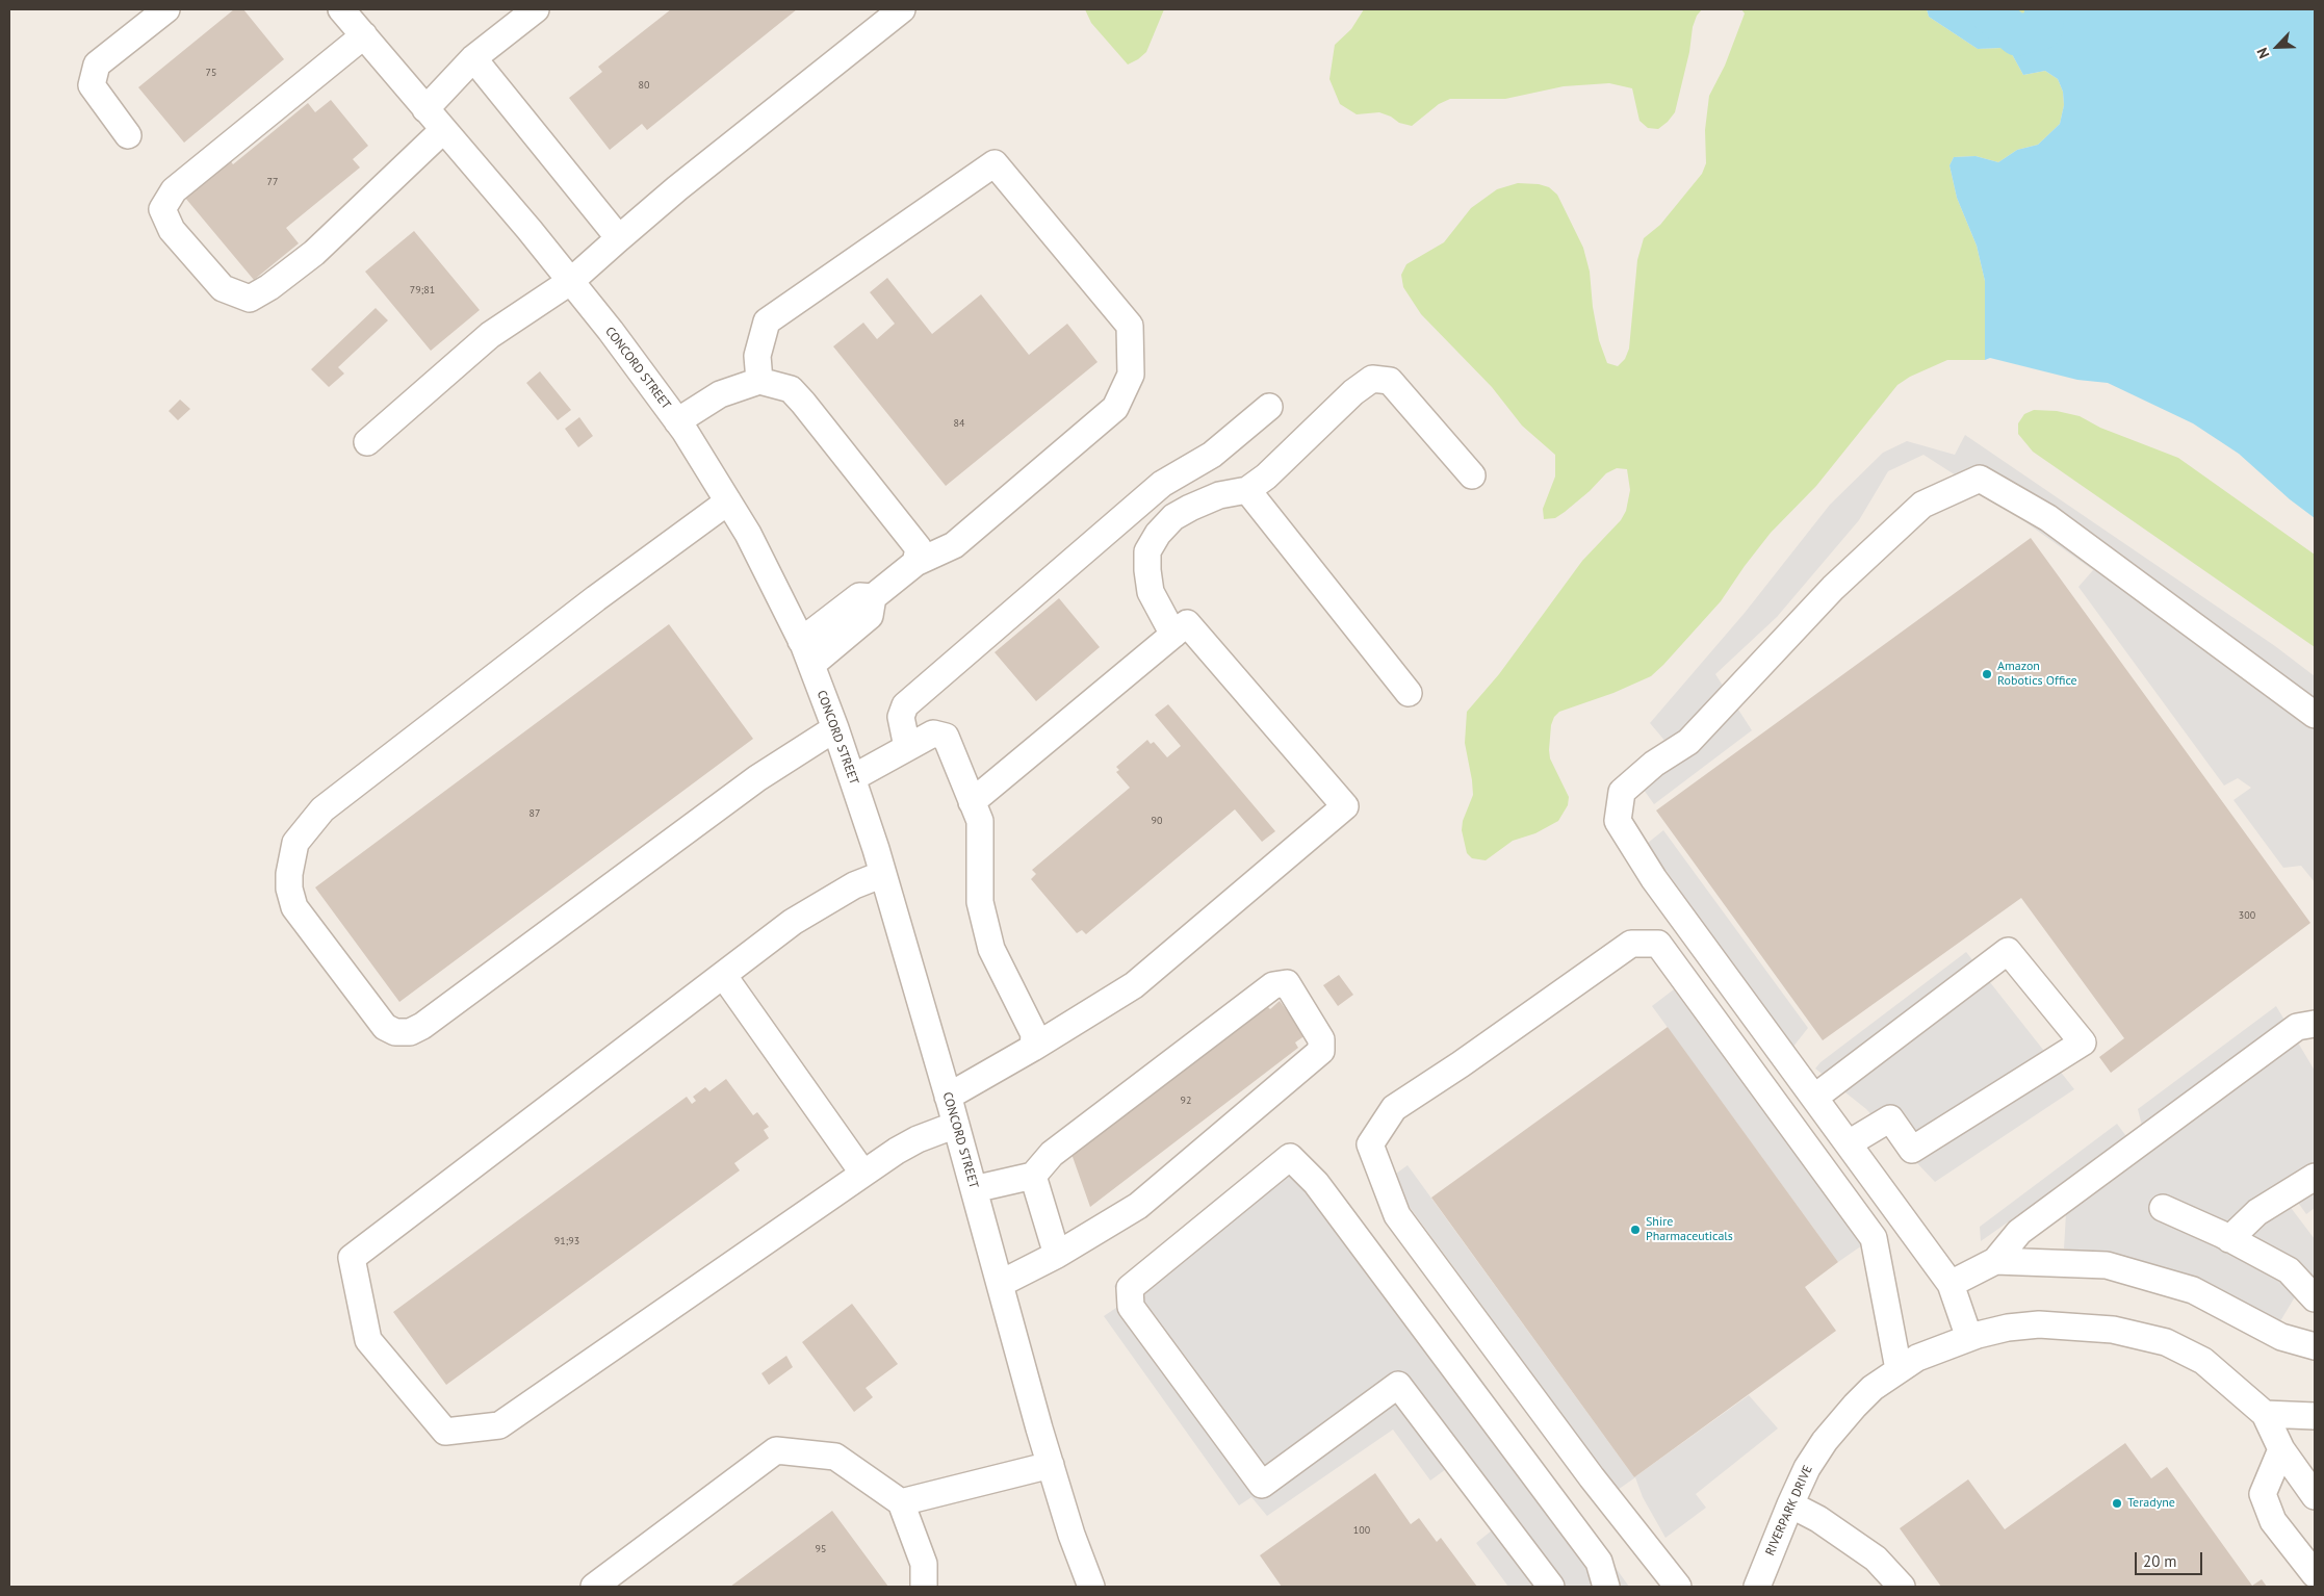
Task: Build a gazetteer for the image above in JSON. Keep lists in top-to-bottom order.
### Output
{
  "streets": {
    "street": ["CONCORD STREET", "RIVERPARK DRIVE"]
  },
  "places": ["Amazon Robotics Office", "Shire Pharmaceuticals", "Teradyne"],
  "house_numbers": [
    "75",
    "80",
    "77",
    "79;81",
    "84",
    "87",
    "90",
    "300",
    "92",
    "91;93",
    "100",
    "95"
  ],
  "scale_bar": "20 m",
  "north": "bottom left"
}
